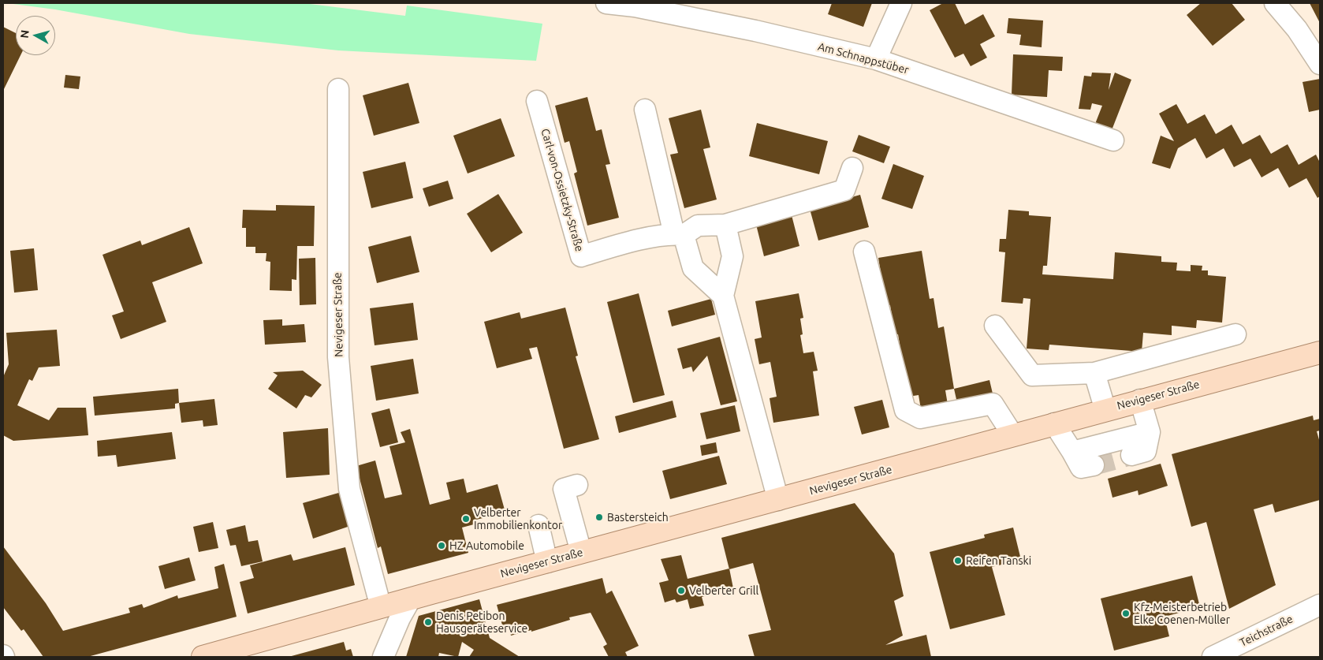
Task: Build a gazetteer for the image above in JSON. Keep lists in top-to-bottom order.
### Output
{
  "streets": {
    "main road": ["Nevigeser Straße"],
    "street": ["Am Schnappstüber", "Carl-von-Ossietzky-Straße", "Teichstraße"]
  },
  "places": [
    "Bastersteich",
    "Velberter Immobilienkontor",
    "HZ Automobile",
    "Reifen Tanski",
    "Velberter Grill",
    "Kfz-Meisterbetrieb Elke Coenen-Müller",
    "Denis Petibon Hausgeräteservice"
  ],
  "north": "left"
}
